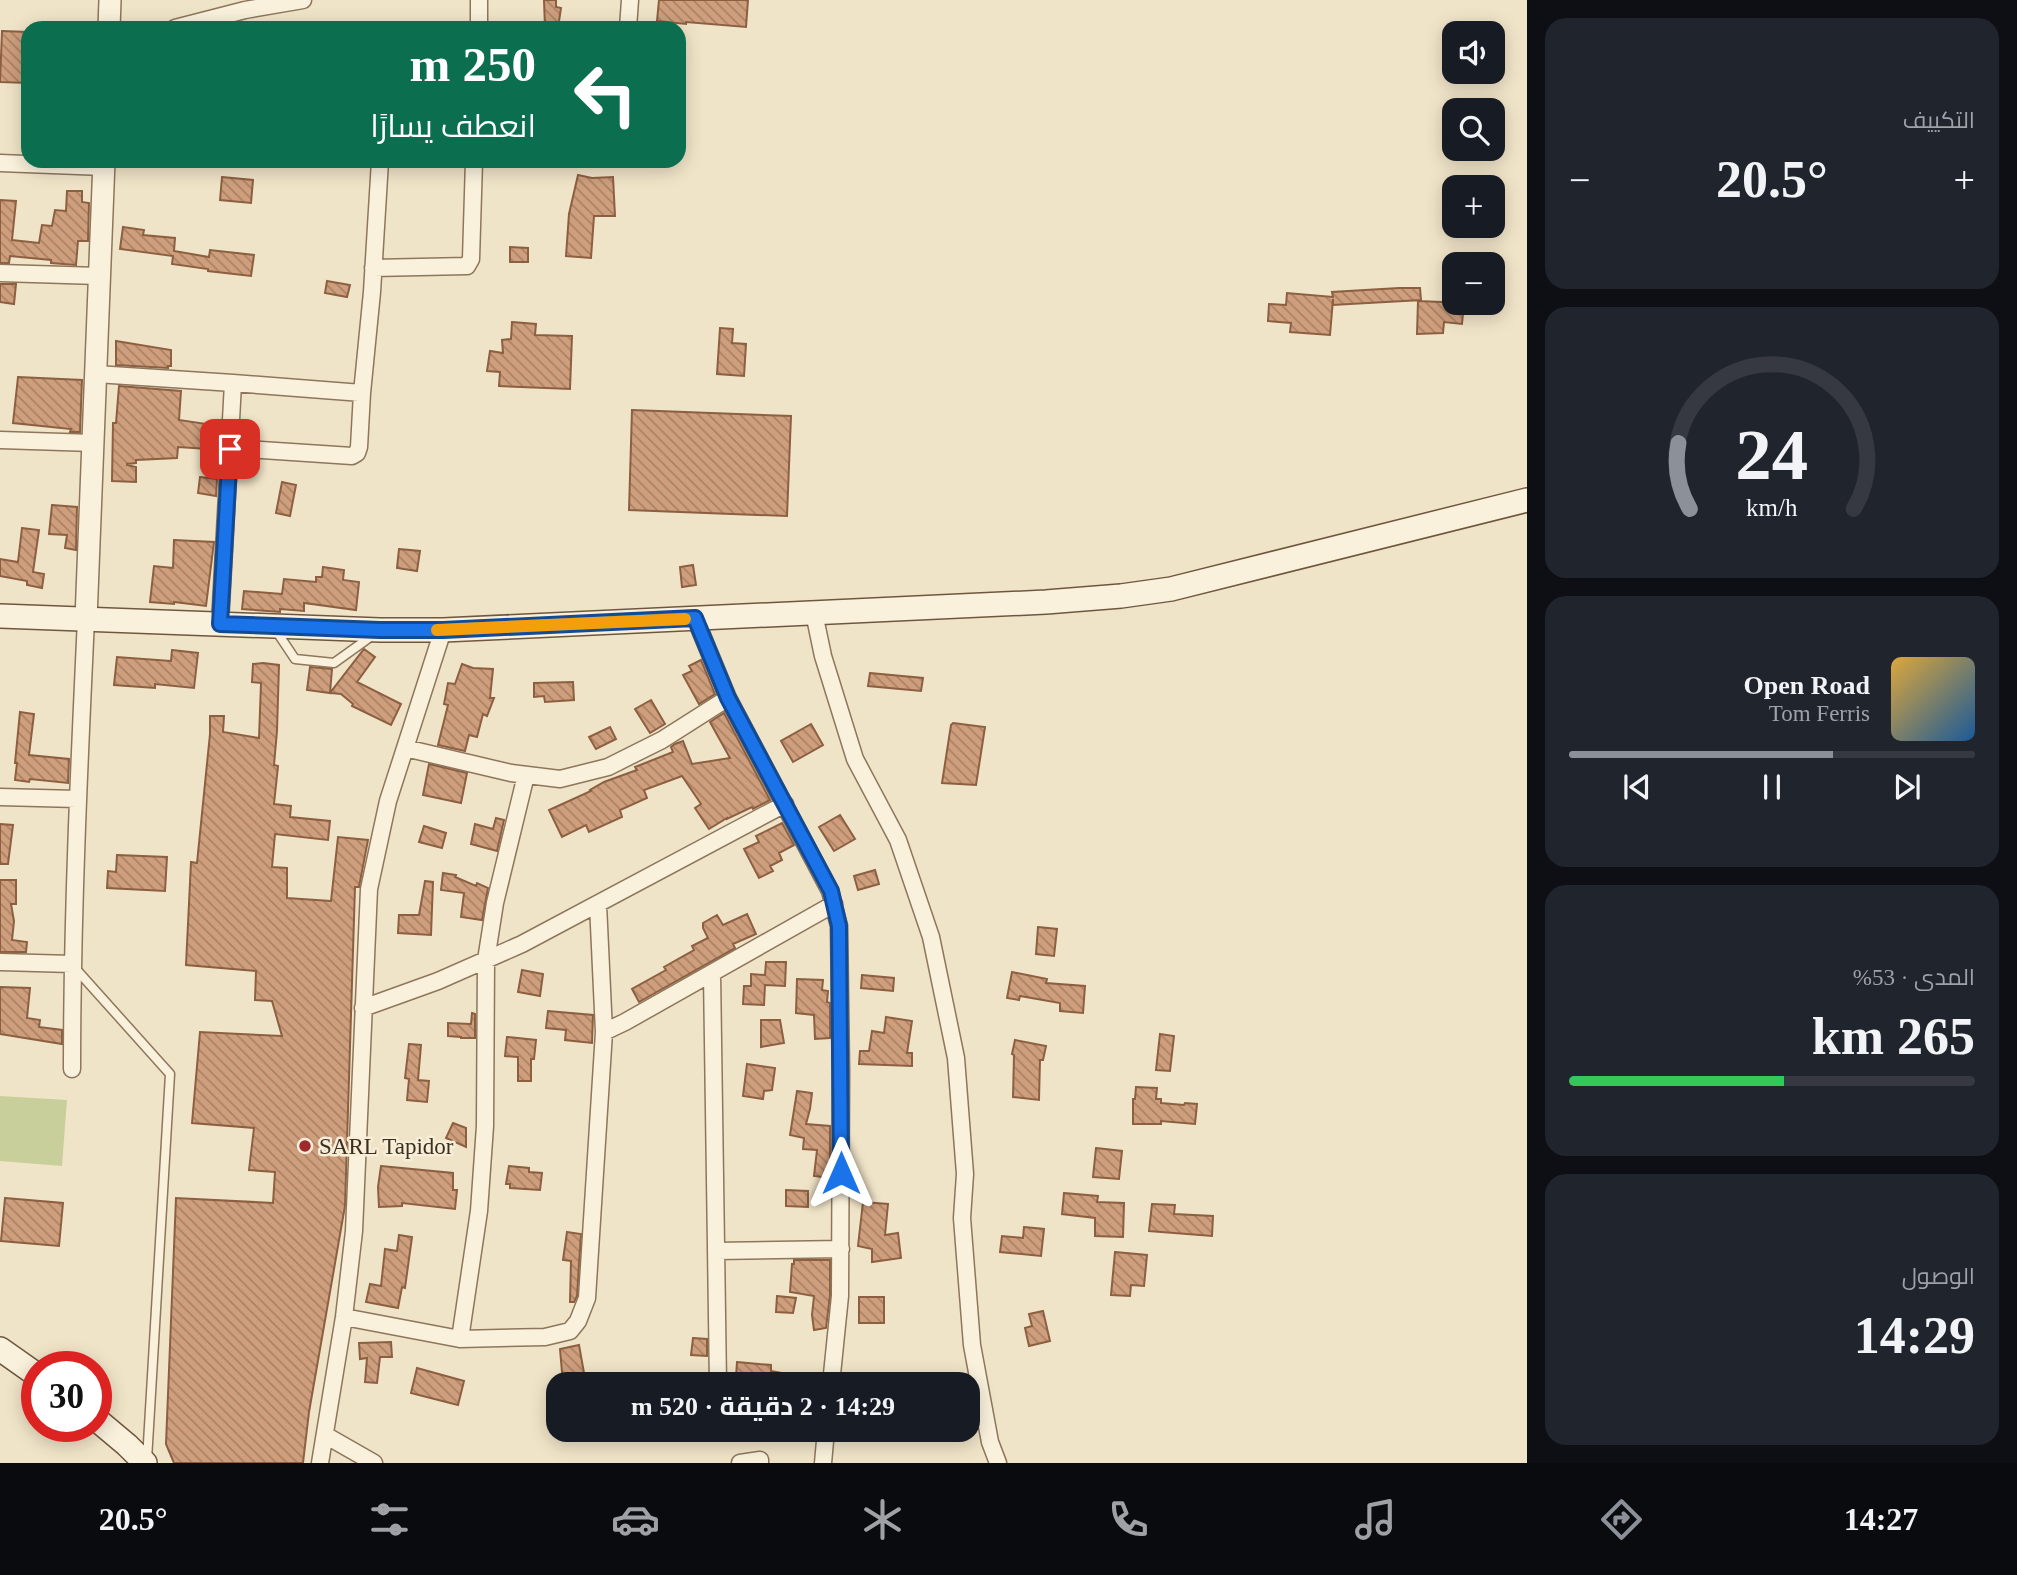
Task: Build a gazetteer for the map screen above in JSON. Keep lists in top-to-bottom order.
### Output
{
  "places": ["SARL Tapidor"],
  "page": {
    "tile": [
      "التكييف",
      ["المدى · 53%", "265 km"],
      ["الوصول", "14:29"]
    ],
    "map_buttons": ["+", "−"],
    "turn": ["250 m", "انعطف يسارًا"],
    "heat": ["−", "20.5°", "+"],
    "song": ["Open Road", "Tom Ferris"],
    "limit": "30",
    "trip": "14:29 · 2 دقيقة · 520 m",
    "tabs": ["14:27", "20.5°"],
    "gauge": ["24", "km/h"]
  }
}
